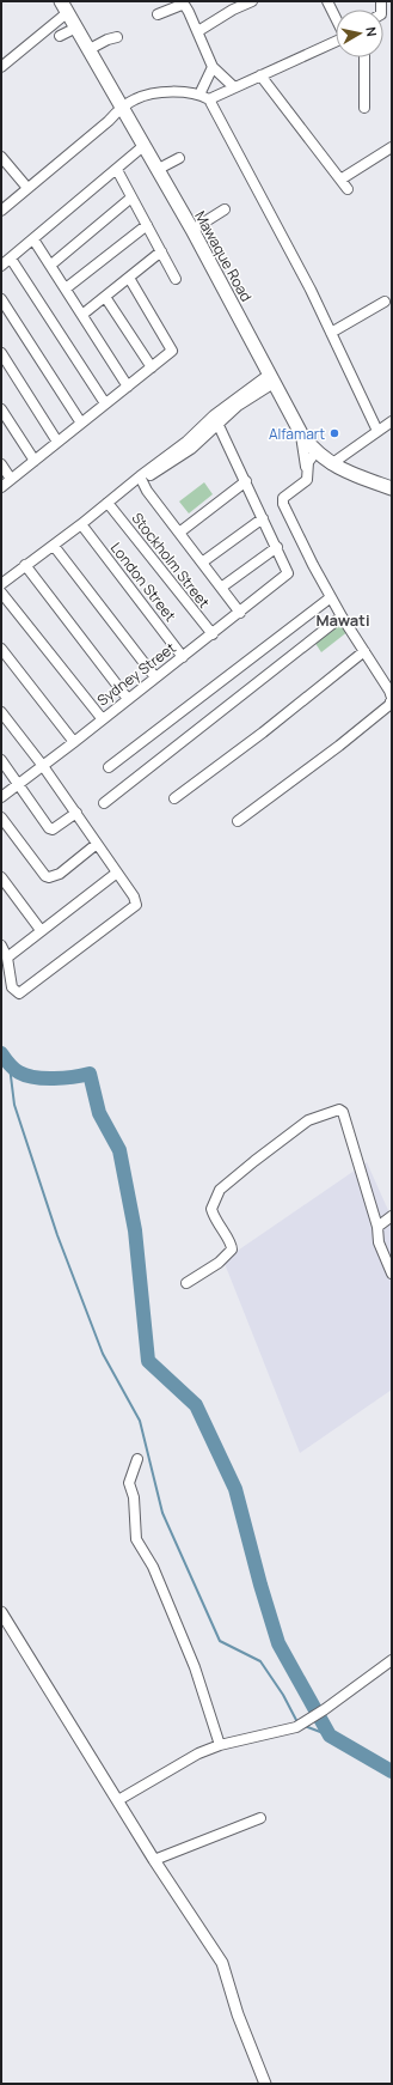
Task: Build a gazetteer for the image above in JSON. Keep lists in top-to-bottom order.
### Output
{
  "streets": {
    "main road": ["Mawaque Road"],
    "street": ["Stockholm Street", "London Street", "Sydney Street"]
  },
  "crossings": [
    ["Stockholm Street", "Sydney Street"],
    ["London Street", "Sydney Street"]
  ],
  "districts": ["Mawati"],
  "places": ["Alfamart"],
  "north": "right"
}
